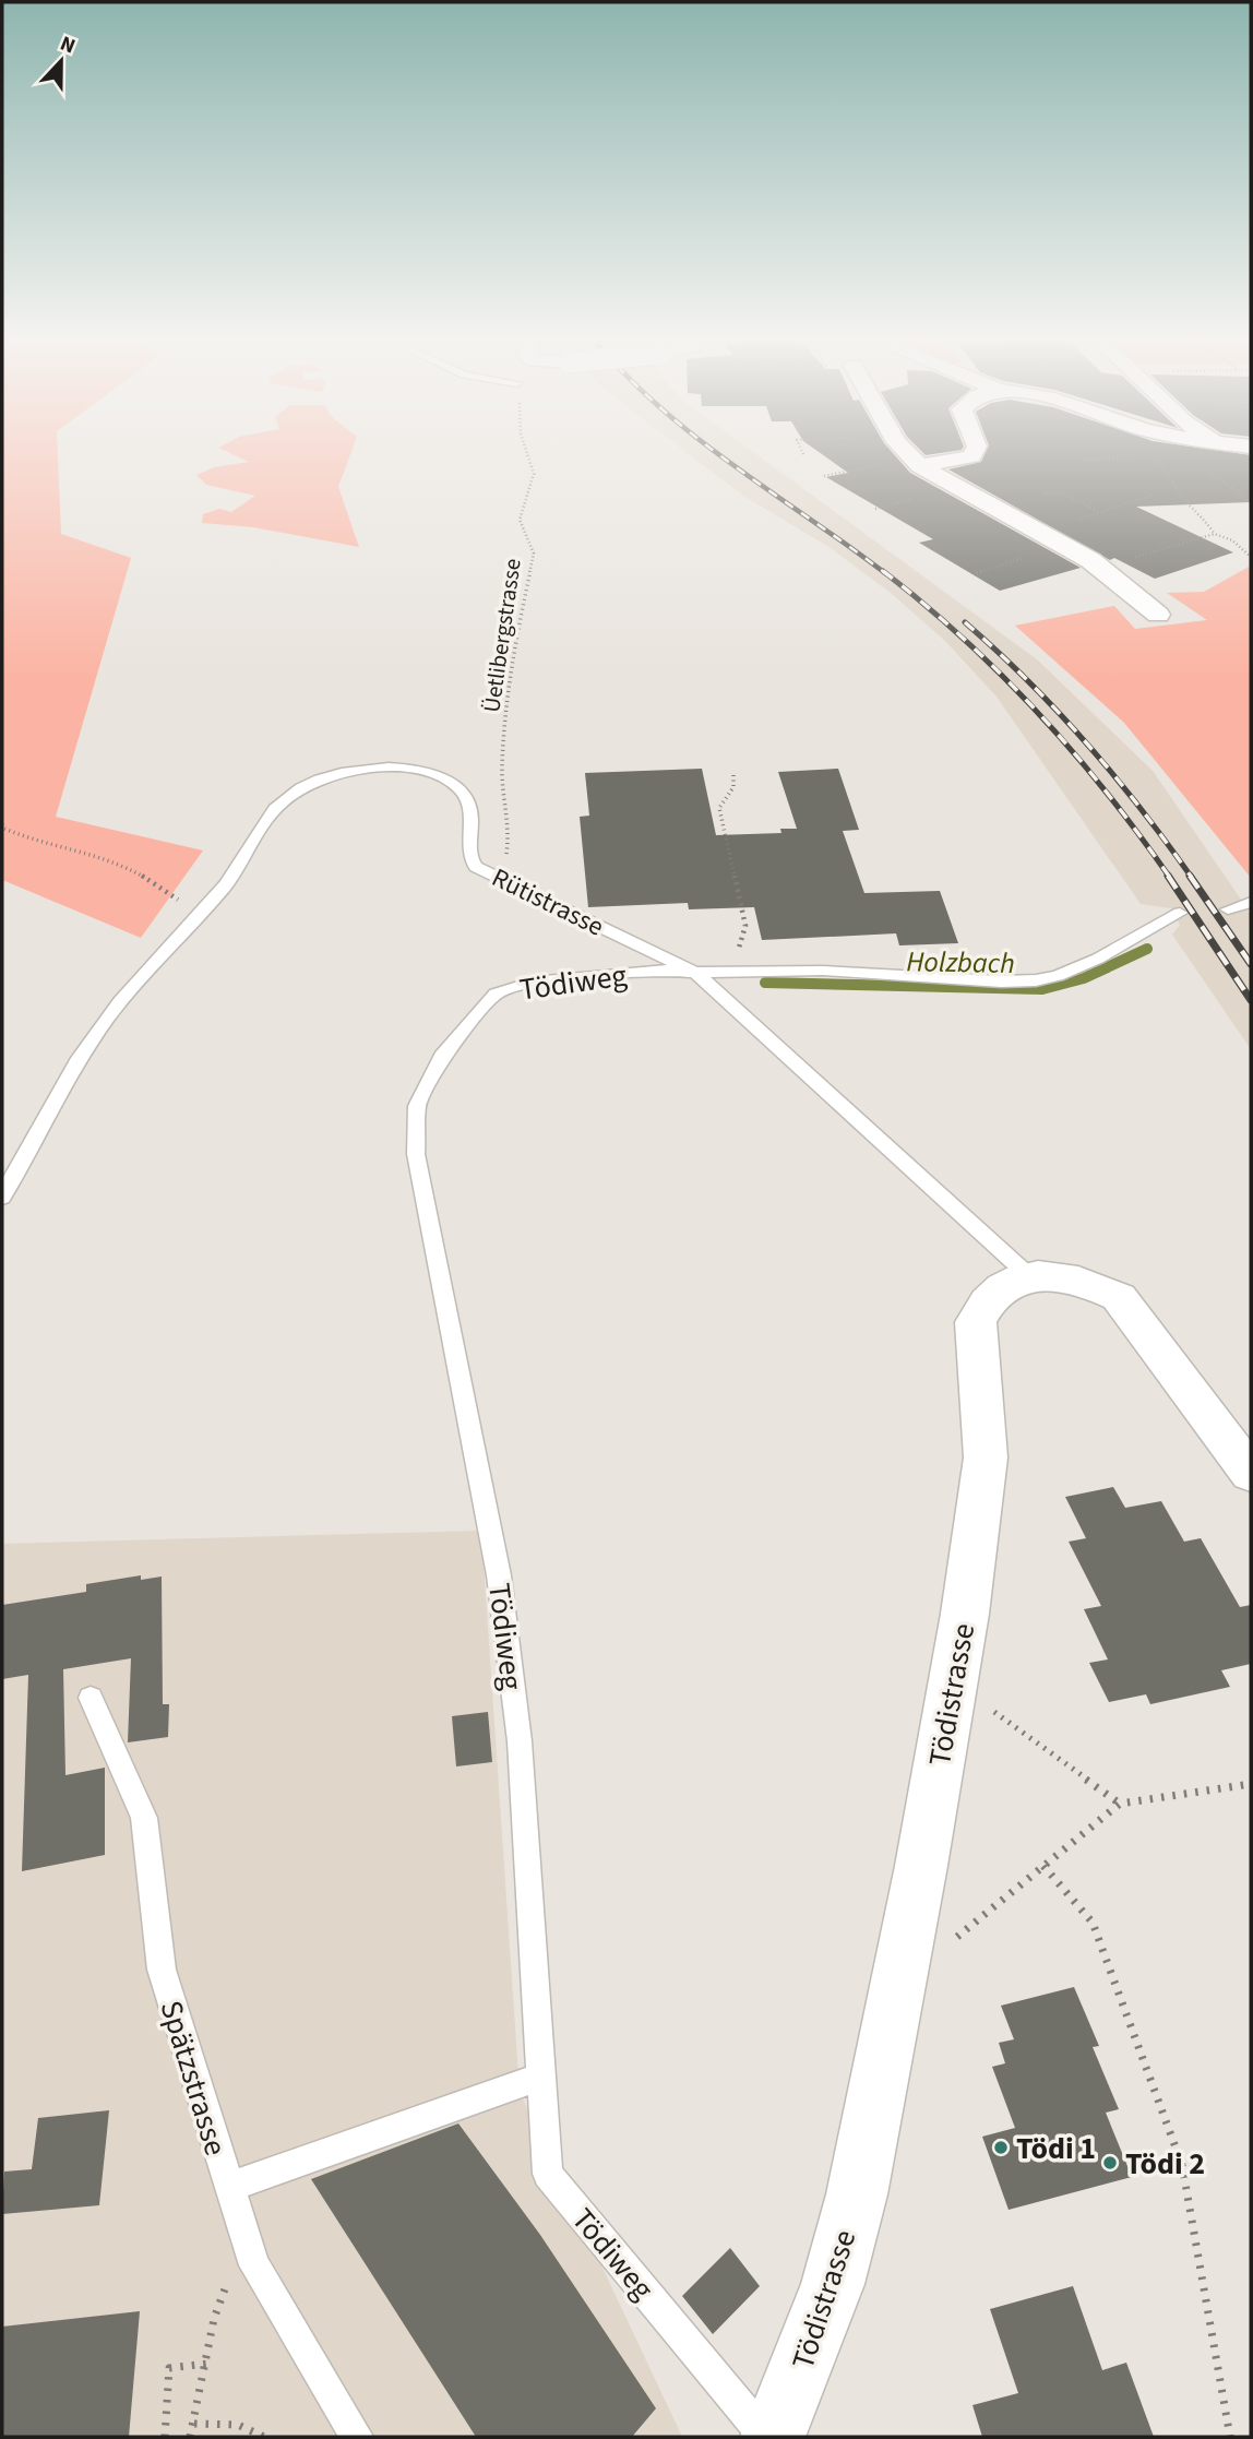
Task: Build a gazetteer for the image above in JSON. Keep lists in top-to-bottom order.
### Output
{
  "streets": {
    "street": ["Tödistrasse"],
    "lane": ["Rütistrasse", "Tödiweg", "Spätzstrasse"],
    "path": ["Üetlibergstrasse"]
  },
  "crossings": [
    ["Üetlibergstrasse", "Rütistrasse"],
    ["Rütistrasse", "Tödiweg"],
    ["Rütistrasse", "Tödistrasse"]
  ],
  "water": ["Holzbach"],
  "places": ["Tödi 1", "Tödi 2"],
  "north": "top"
}
